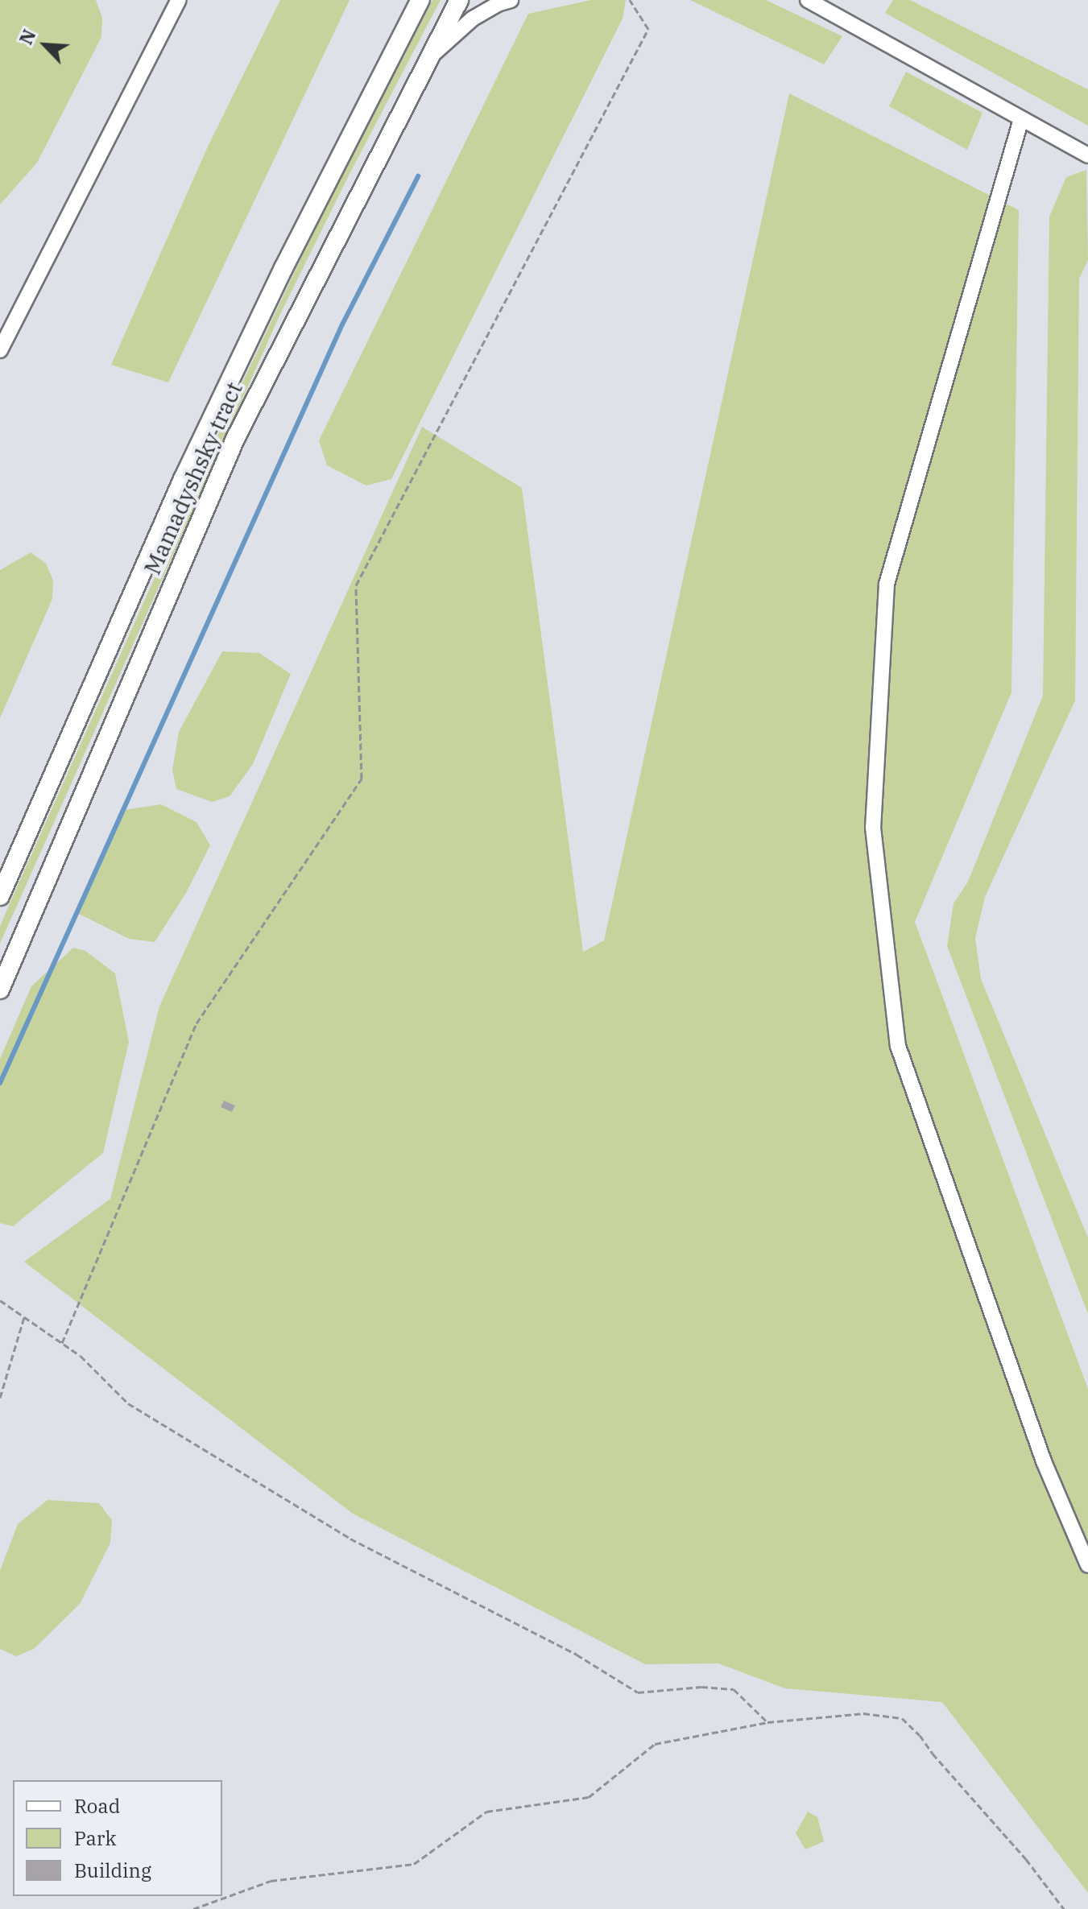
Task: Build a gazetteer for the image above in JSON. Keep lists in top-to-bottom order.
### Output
{
  "streets": {
    "main road": ["Mamadyshsky tract"]
  },
  "legend": ["Road", "Park", "Building"],
  "north": "top left"
}
